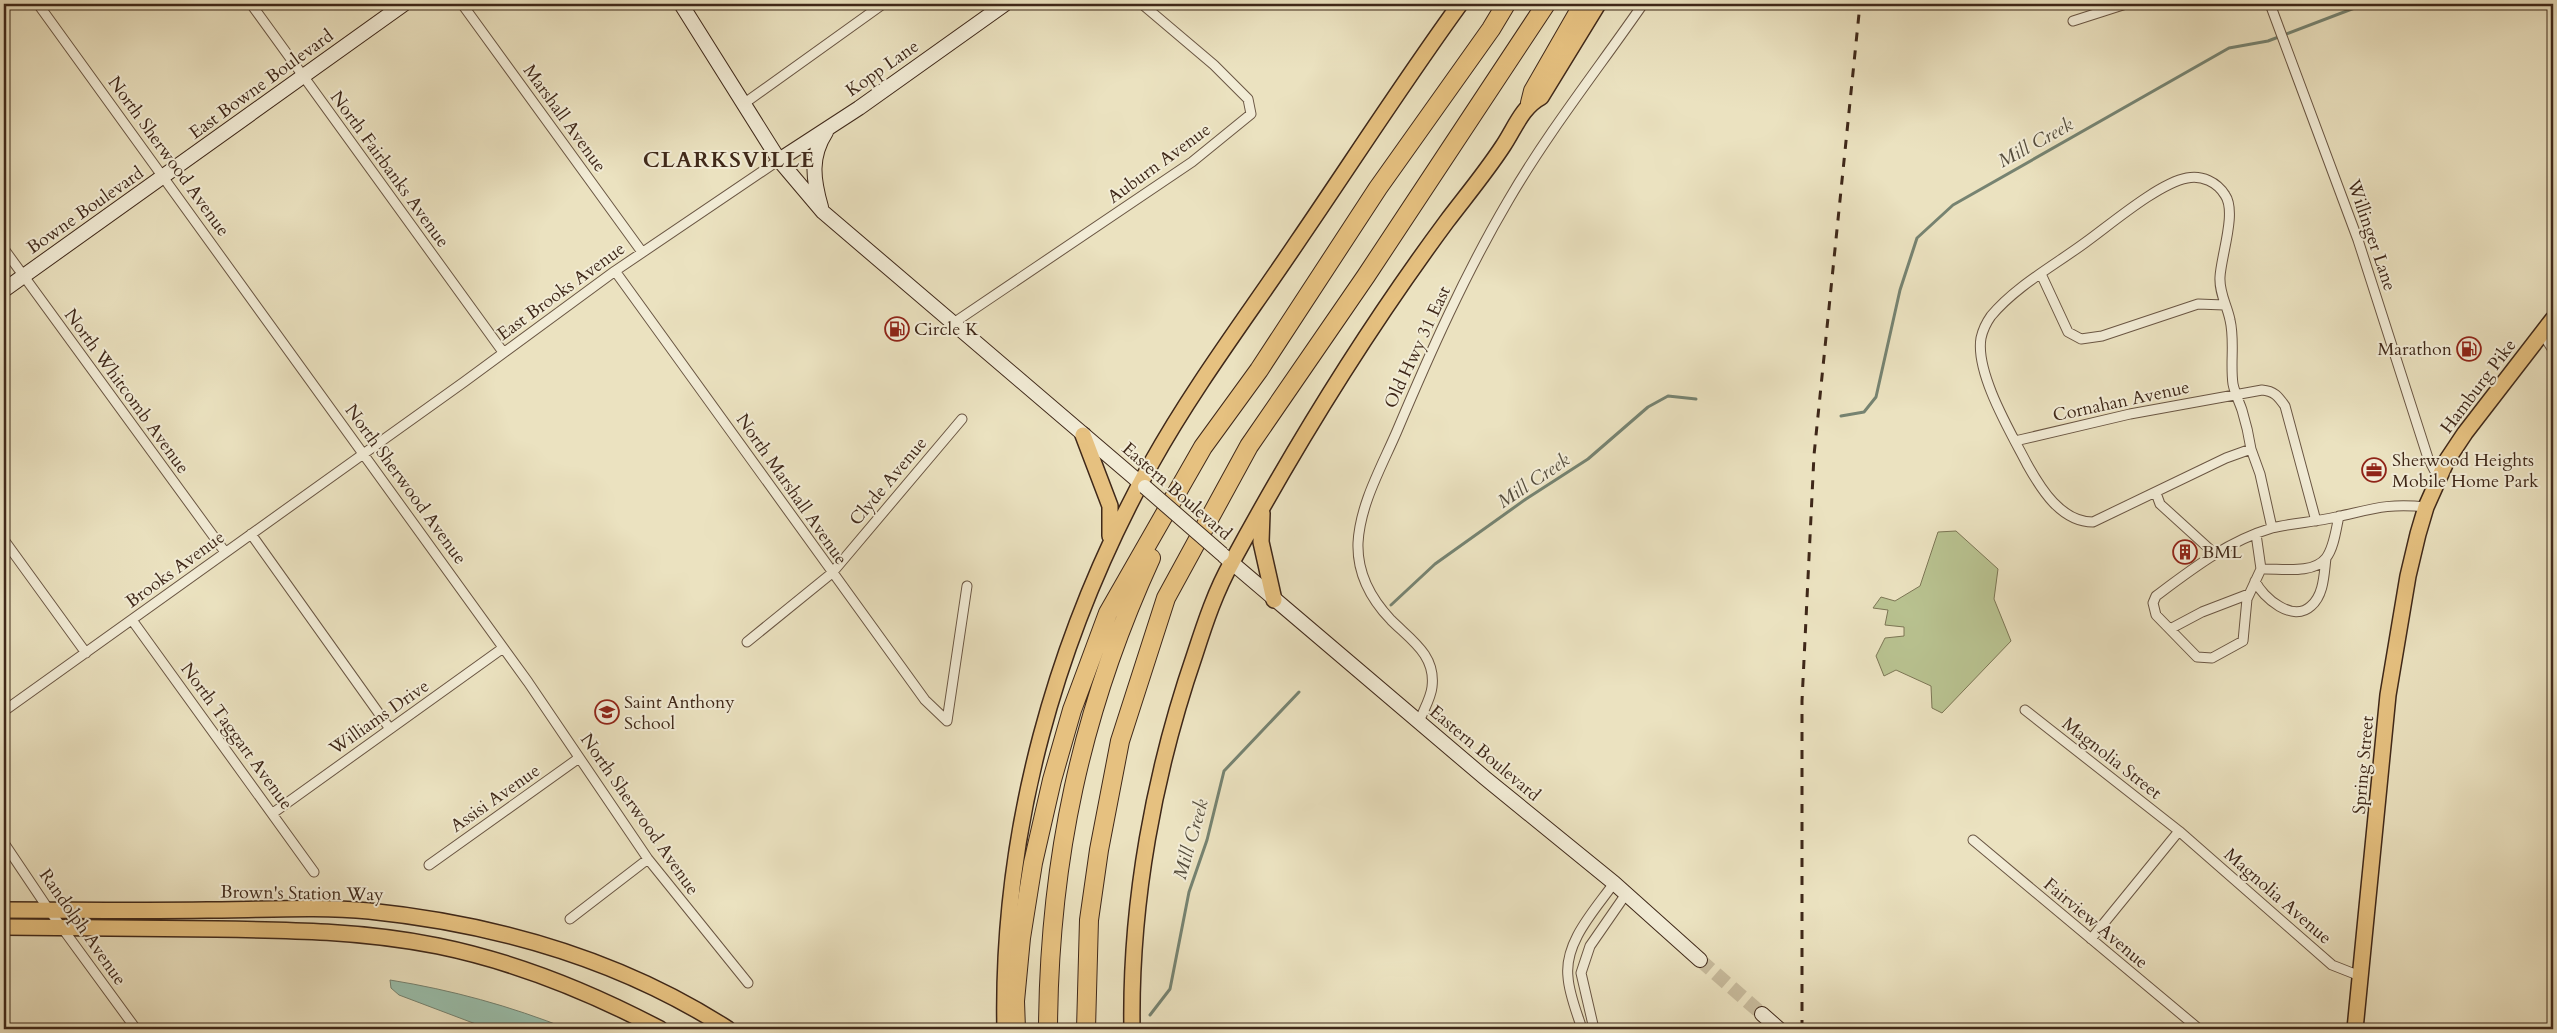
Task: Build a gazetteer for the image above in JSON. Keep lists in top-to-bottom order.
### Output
{
  "streets": {
    "main road": [
      "Kopp Lane",
      "East Bowne Boulevard",
      "Bowne Boulevard",
      "Hamburg Pike",
      "Eastern Boulevard",
      "Spring Street",
      "Brown's Station Way"
    ],
    "street": [
      "Marshall Avenue",
      "North Sherwood Avenue",
      "Auburn Avenue",
      "North Fairbanks Avenue",
      "Willinger Lane",
      "East Brooks Avenue",
      "Old Hwy 31 East",
      "North Whitcomb Avenue",
      "Cornahan Avenue",
      "Clyde Avenue",
      "North Marshall Avenue",
      "Brooks Avenue",
      "Williams Drive",
      "North Taggart Avenue",
      "Magnolia Street",
      "Assisi Avenue",
      "Magnolia Avenue",
      "Fairview Avenue",
      "Randolph Avenue"
    ]
  },
  "crossings": [
    ["Kopp Lane", "East Brooks Avenue"],
    ["Kopp Lane", "Eastern Boulevard"],
    ["East Bowne Boulevard", "North Sherwood Avenue"],
    ["East Bowne Boulevard", "North Fairbanks Avenue"],
    ["East Bowne Boulevard", "Bowne Boulevard"],
    ["Marshall Avenue", "East Brooks Avenue"],
    ["North Sherwood Avenue", "Bowne Boulevard"],
    ["North Sherwood Avenue", "East Brooks Avenue"],
    ["North Sherwood Avenue", "Brooks Avenue"],
    ["North Sherwood Avenue", "Williams Drive"],
    ["North Sherwood Avenue", "Assisi Avenue"],
    ["Auburn Avenue", "Eastern Boulevard"],
    ["North Fairbanks Avenue", "East Brooks Avenue"],
    ["Bowne Boulevard", "North Whitcomb Avenue"],
    ["Willinger Lane", "Hamburg Pike"],
    ["East Brooks Avenue", "North Marshall Avenue"],
    ["East Brooks Avenue", "Eastern Boulevard"],
    ["East Brooks Avenue", "Brooks Avenue"],
    ["Old Hwy 31 East", "Eastern Boulevard"],
    ["Hamburg Pike", "Spring Street"],
    ["North Whitcomb Avenue", "Brooks Avenue"],
    ["Clyde Avenue", "North Marshall Avenue"],
    ["Brooks Avenue", "North Taggart Avenue"],
    ["Williams Drive", "North Taggart Avenue"],
    ["Magnolia Street", "Magnolia Avenue"],
    ["Spring Street", "Magnolia Avenue"],
    ["Brown's Station Way", "Randolph Avenue"]
  ],
  "districts": ["CLARKSVILLE"],
  "water": ["Mill Creek"],
  "places": {
    "fuel station": ["Circle K", "Marathon"],
    "office": ["Sherwood Heights Mobile Home Park"],
    "building": ["BML"],
    "school or university": ["Saint Anthony School"]
  }
}
